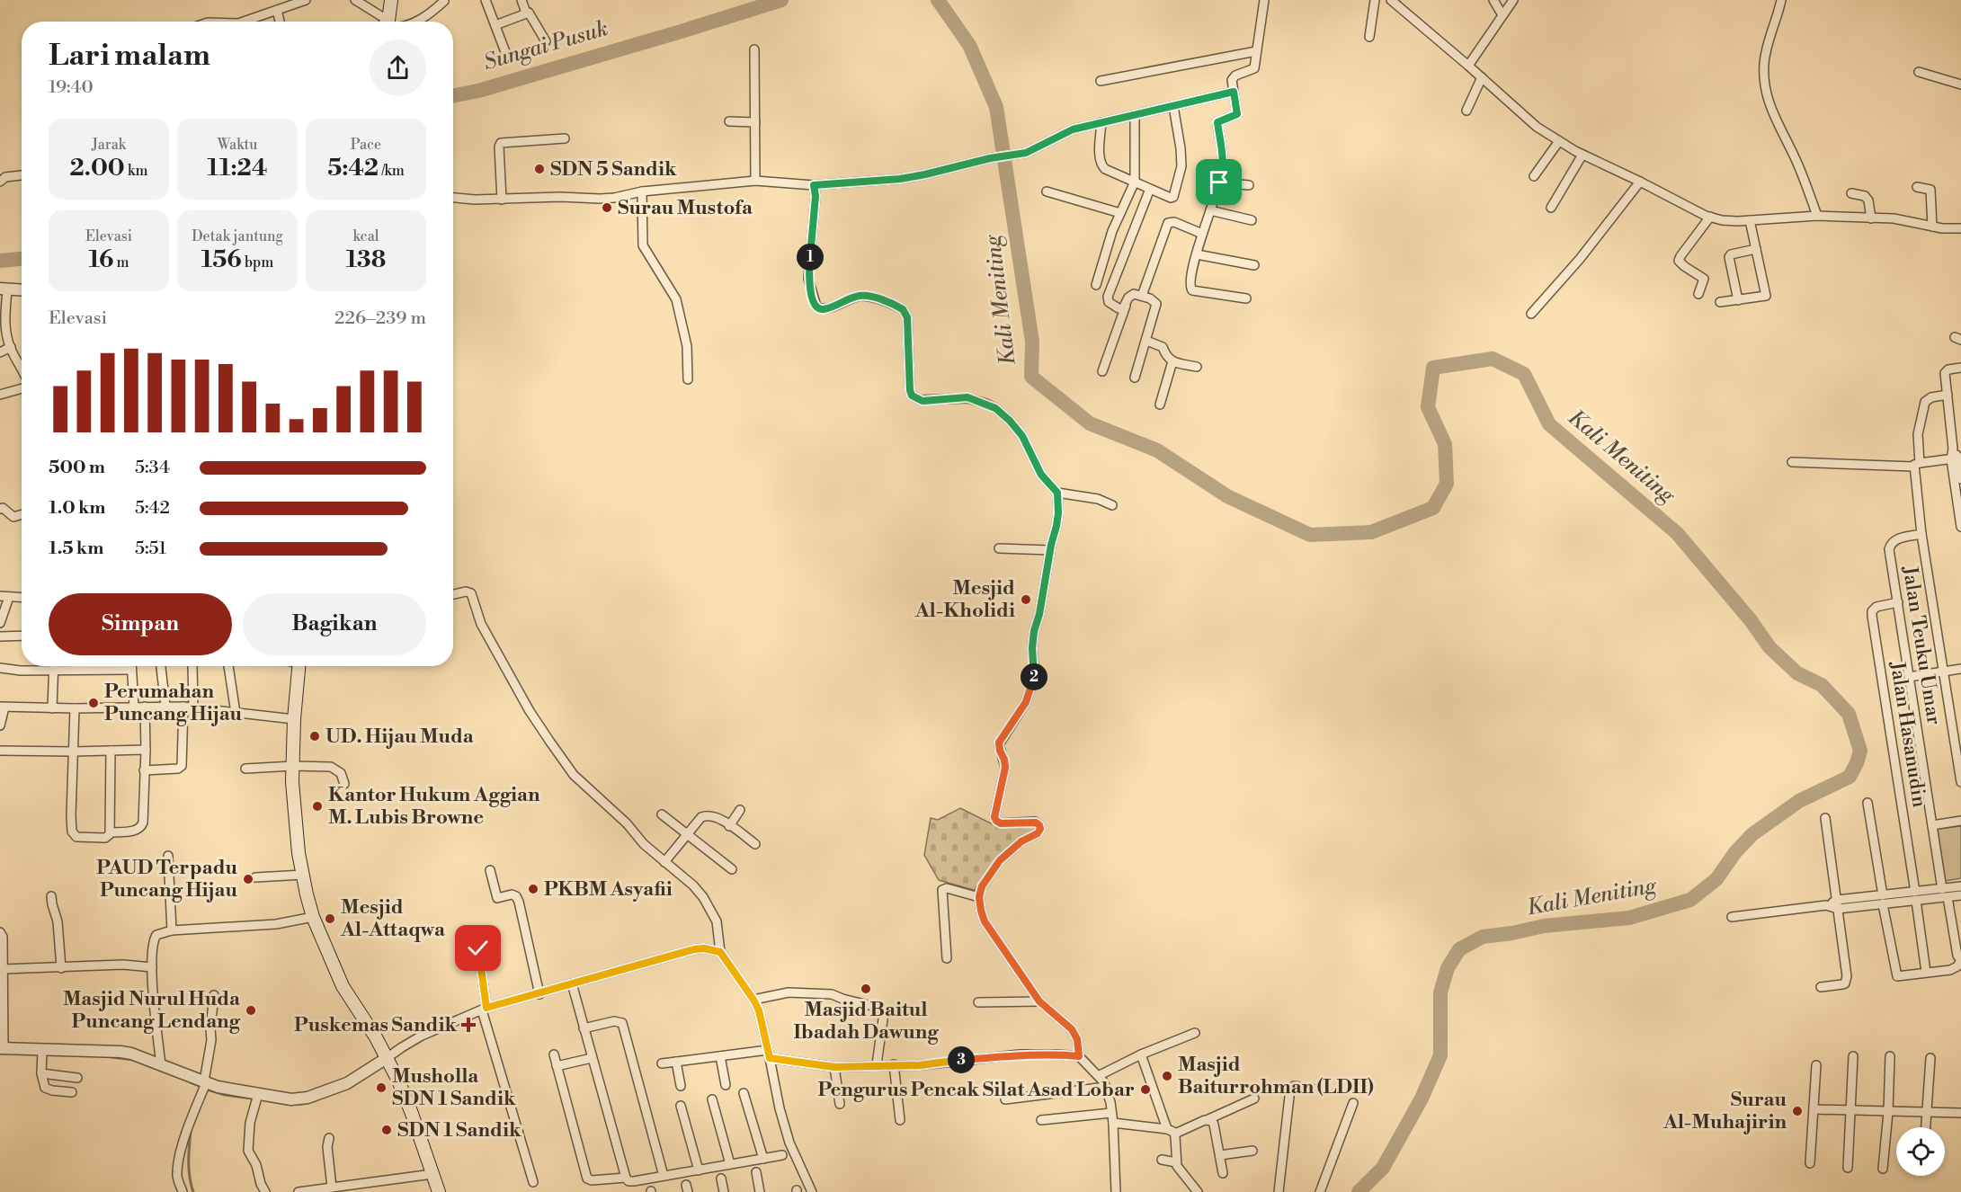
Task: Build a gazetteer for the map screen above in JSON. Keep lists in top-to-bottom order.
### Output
{
  "streets": {
    "street": ["Jalan Teuku Umar", "Jalan Hasanudin"]
  },
  "crossings": [
    ["Jalan Teuku Umar", "Jalan Hasanudin"]
  ],
  "water": ["Sungai Pusuk", "Kali Meniting"],
  "places": {
    "other": [
      "SDN 5 Sandik",
      "Surau Mustofa",
      "Mesjid Al-Kholidi",
      "Perumahan Puncang Hijau",
      "UD. Hijau Muda",
      "Kantor Hukum Aggian M. Lubis Browne",
      "PAUD Terpadu Puncang Hijau",
      "PKBM Asyafii",
      "Mesjid Al-Attaqwa",
      "Masjid Baitul Ibadah Dawung",
      "Masjid Nurul Huda Puncang Lendang",
      "Masjid Baiturrohman (LDII)",
      "Musholla SDN 1 Sandik",
      "Pengurus Pencak Silat Asad Lobar",
      "Surau Al-Muhajirin",
      "SDN 1 Sandik"
    ],
    "health": ["Puskemas Sandik"]
  },
  "page": {
    "heading": ["Lari malam", "19:40"],
    "stats": [
      ["Jarak", "2.00 km"],
      ["Waktu", "11:24"],
      ["Pace", "5:42 /km"],
      ["Elevasi", "16 m"],
      ["Detak jantung", "156 bpm"],
      ["kcal", "138"]
    ],
    "pins": ["1", "2", "3"],
    "chart": ["Elevasi", "226–239 m"],
    "list": [
      {
        "name": "500 m",
        "note": "5:34"
      },
      {
        "name": "1.0 km",
        "note": "5:42"
      },
      {
        "name": "1.5 km",
        "note": "5:51"
      }
    ],
    "buttons": ["Simpan", "Bagikan"]
  }
}
